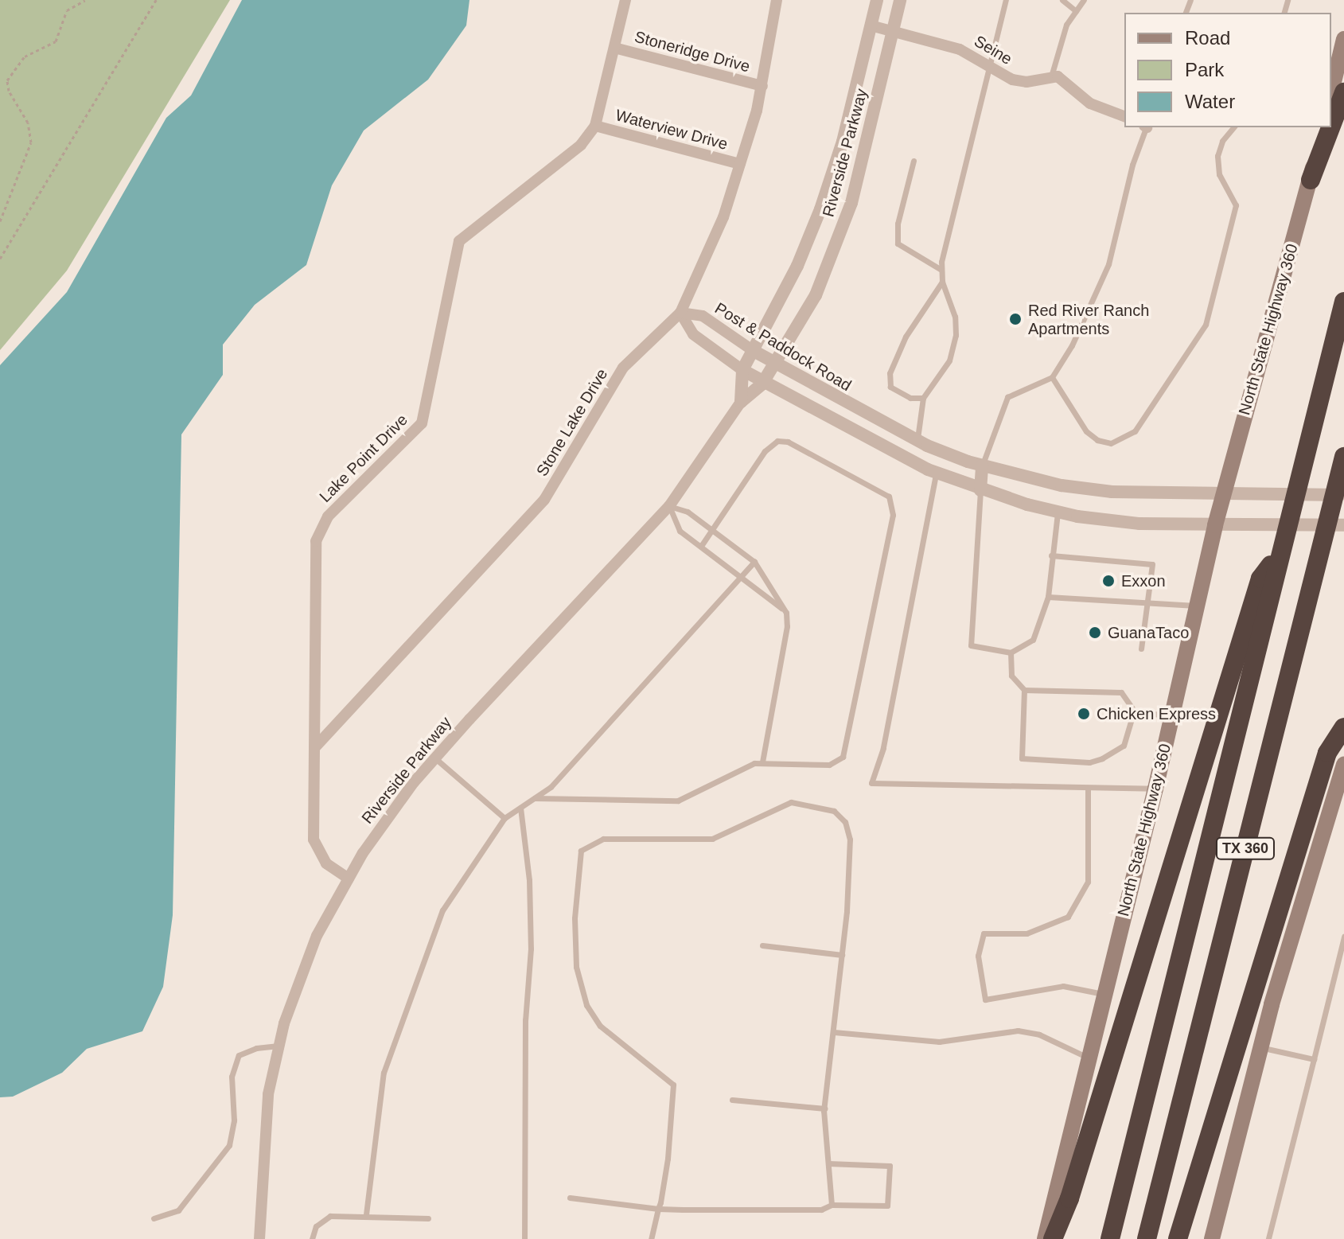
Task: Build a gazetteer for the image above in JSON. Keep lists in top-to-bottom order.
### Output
{
  "streets": {
    "highway": ["TX 360"],
    "main road": ["North State Highway 360"],
    "street": [
      "Seine",
      "Stoneridge Drive",
      "Waterview Drive",
      "Riverside Parkway",
      "Post & Paddock Road",
      "Stone Lake Drive",
      "Lake Point Drive"
    ]
  },
  "crossings": [
    ["Seine", "Riverside Parkway"],
    ["Stoneridge Drive", "Stone Lake Drive"],
    ["Stoneridge Drive", "Lake Point Drive"],
    ["Waterview Drive", "Stone Lake Drive"],
    ["Waterview Drive", "Lake Point Drive"],
    ["Riverside Parkway", "Post & Paddock Road"],
    ["Riverside Parkway", "Lake Point Drive"],
    ["North State Highway 360", "Post & Paddock Road"],
    ["Post & Paddock Road", "Stone Lake Drive"],
    ["Stone Lake Drive", "Lake Point Drive"]
  ],
  "places": [
    "Red River Ranch Apartments",
    "Exxon",
    "GuanaTaco",
    "Chicken Express"
  ],
  "legend": ["Road", "Park", "Water"]
}
